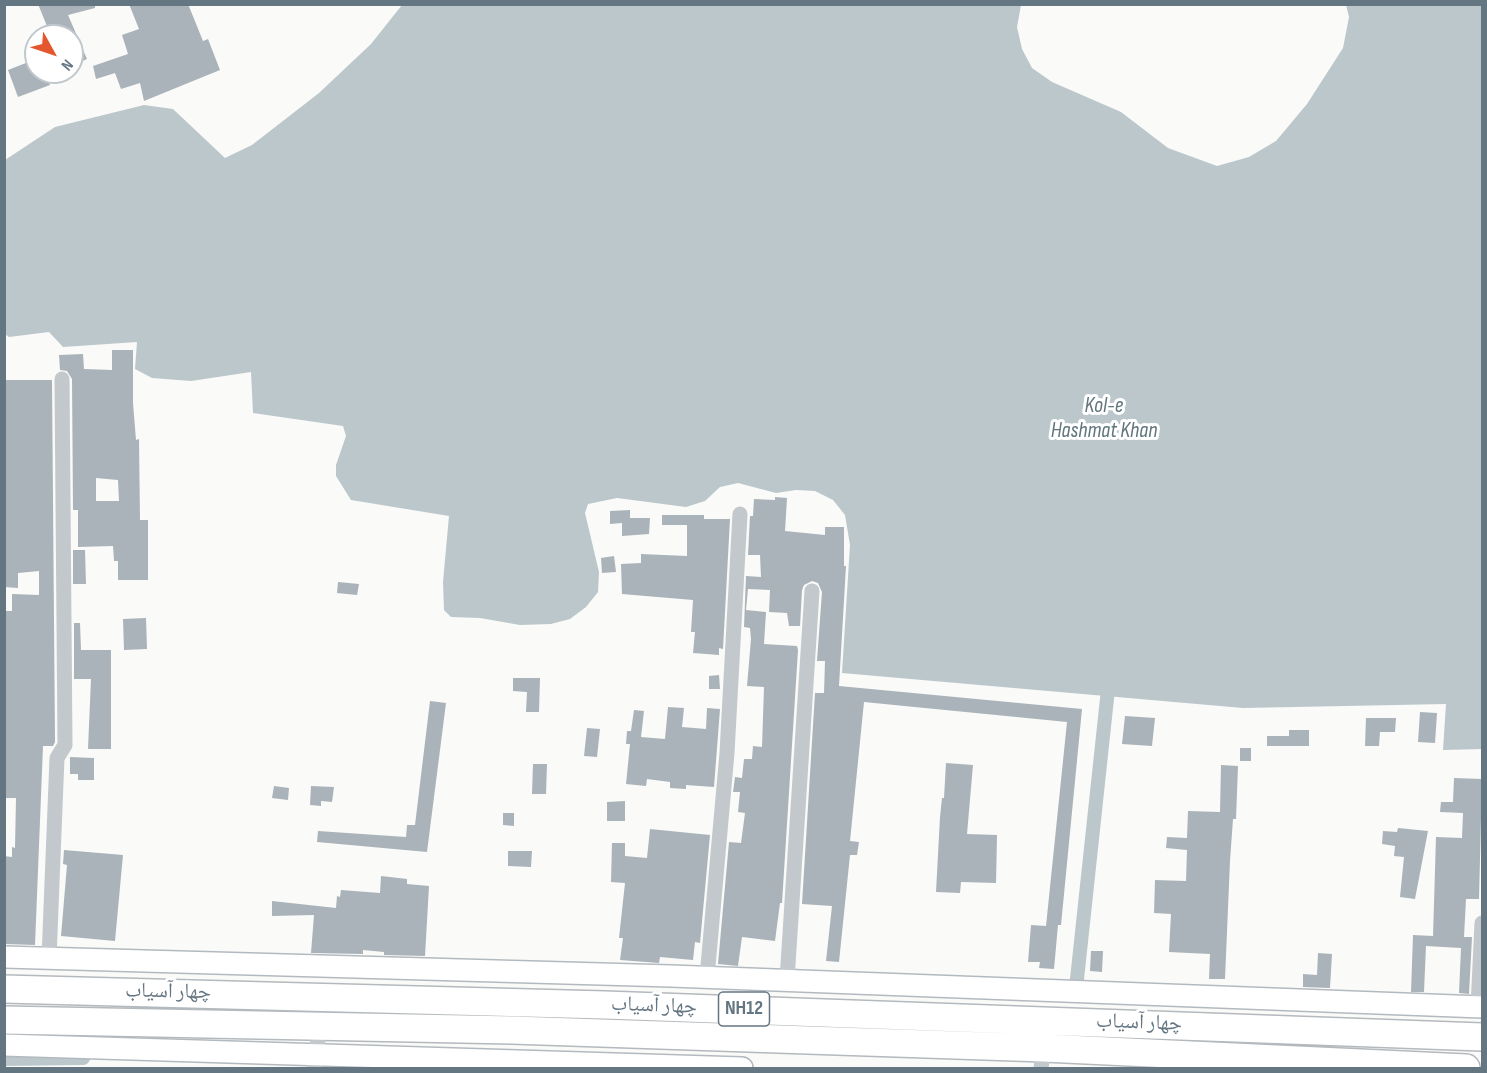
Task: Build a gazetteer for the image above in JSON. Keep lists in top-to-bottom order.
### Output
{
  "streets": {
    "highway": ["چهار آسیاب", "NH12"]
  },
  "water": ["Kol-e Hashmat Khan"],
  "north": "bottom right"
}
